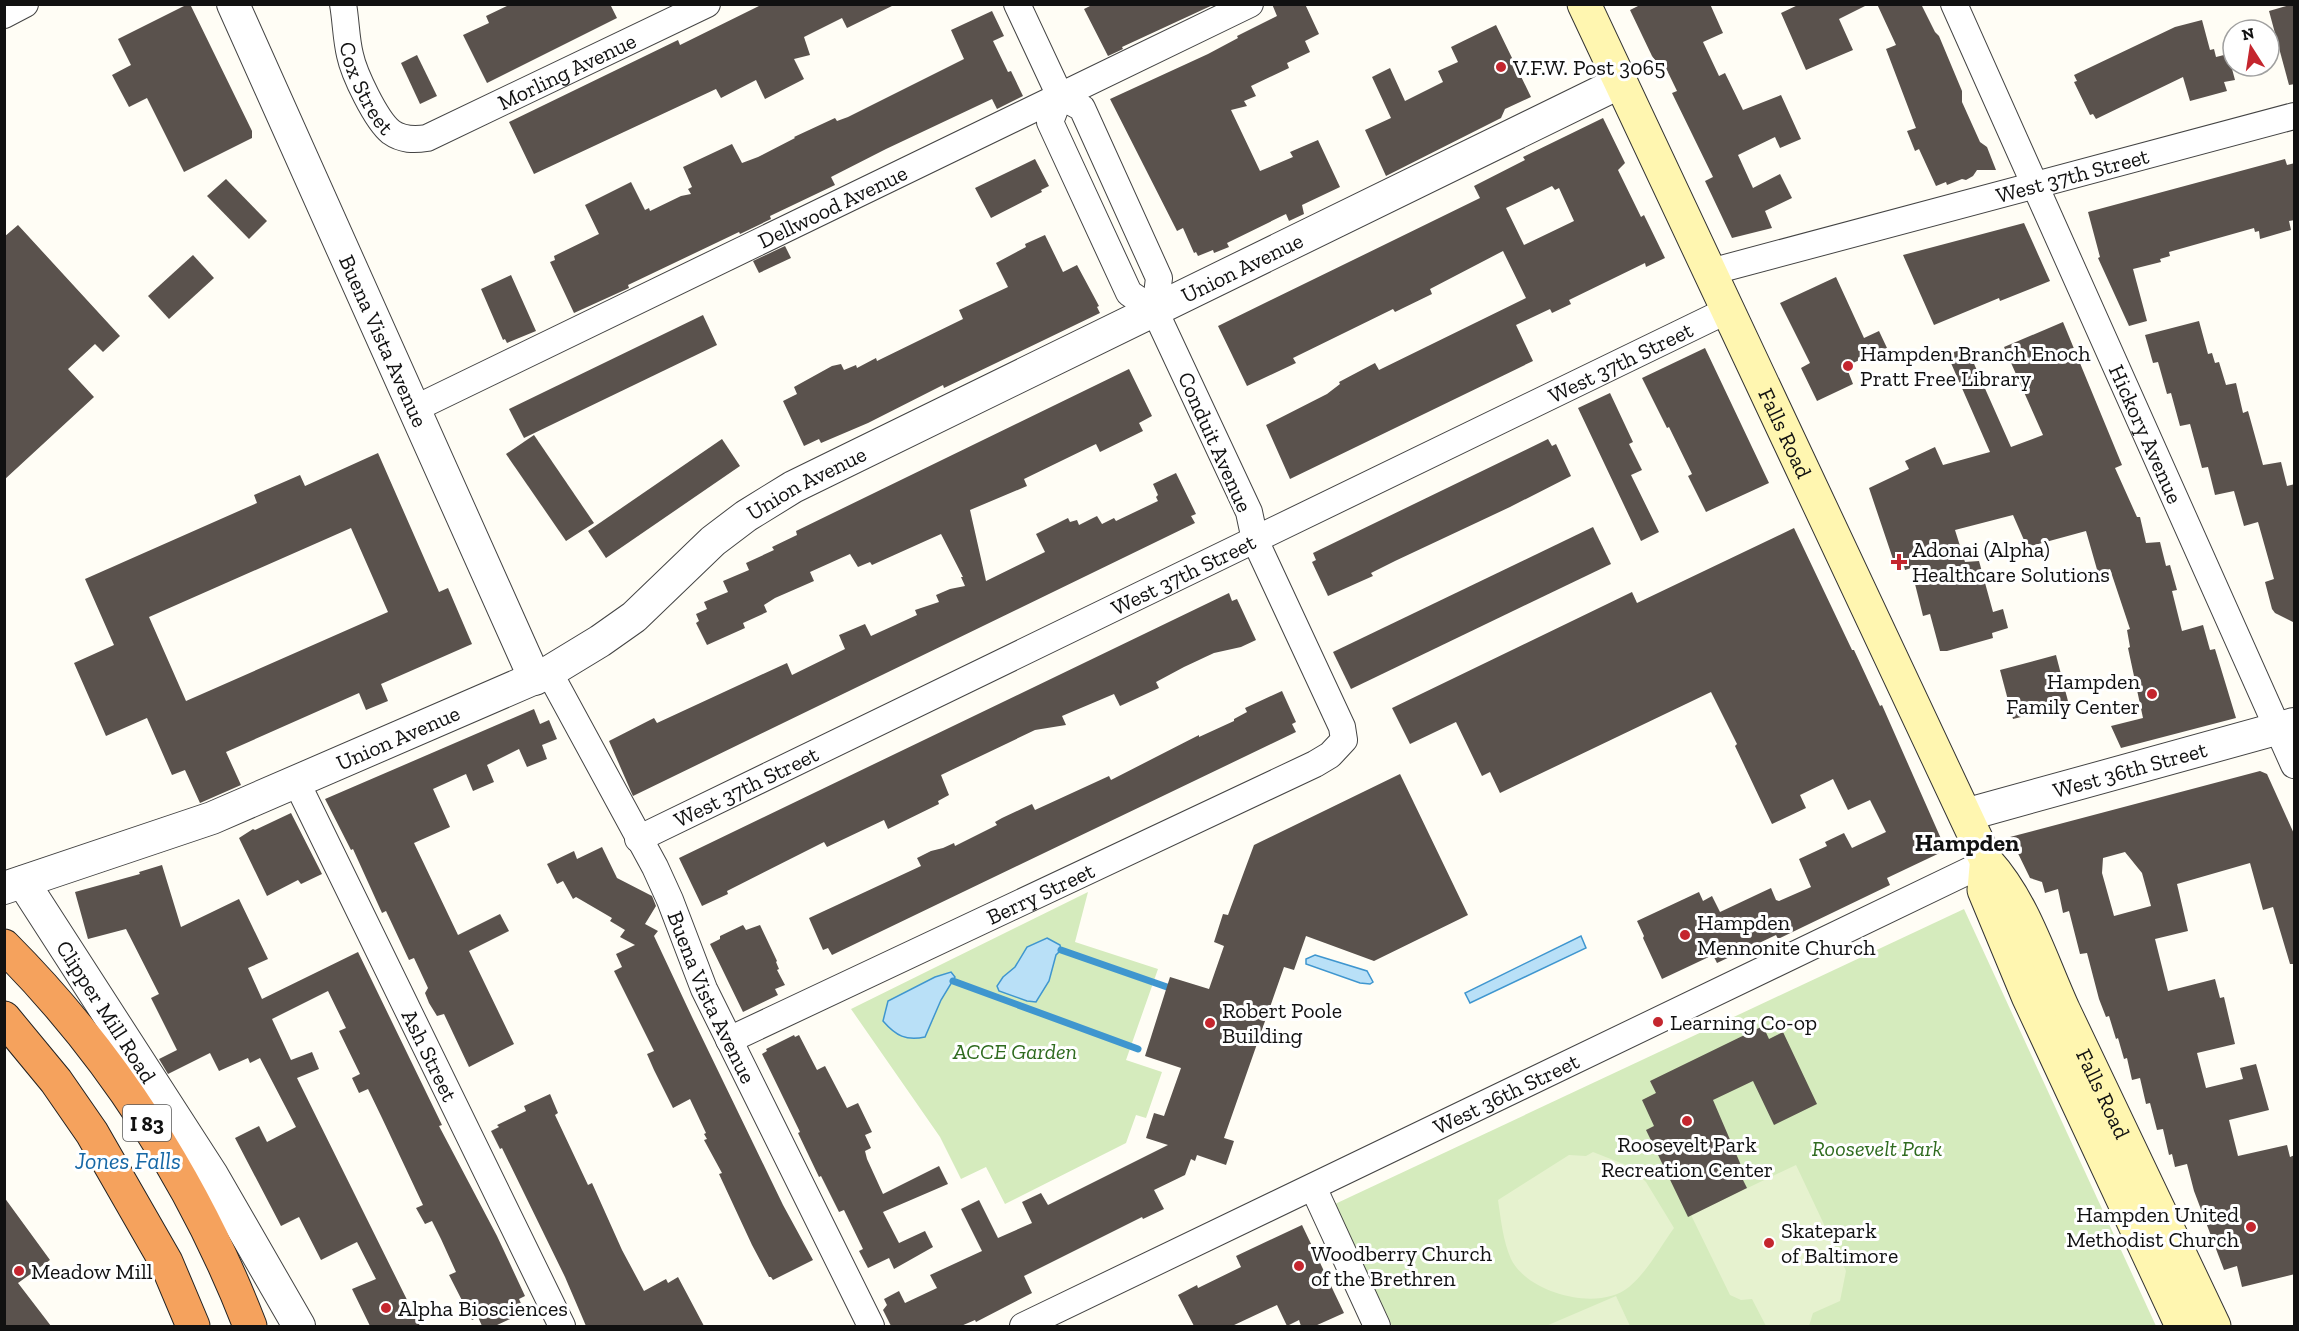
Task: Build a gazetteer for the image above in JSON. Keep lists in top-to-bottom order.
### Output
{
  "streets": {
    "highway": ["I 83"],
    "main road": ["Falls Road"],
    "street": [
      "Morling Avenue",
      "Cox Street",
      "West 37th Street",
      "Dellwood Avenue",
      "Union Avenue",
      "Buena Vista Avenue",
      "Hickory Avenue",
      "Conduit Avenue",
      "West 36th Street",
      "Berry Street",
      "Clipper Mill Road",
      "Ash Street"
    ]
  },
  "crossings": [
    ["Morling Avenue", "Cox Street"],
    ["West 37th Street", "Buena Vista Avenue"],
    ["West 37th Street", "Falls Road"],
    ["West 37th Street", "Hickory Avenue"],
    ["West 37th Street", "Conduit Avenue"],
    ["Dellwood Avenue", "Buena Vista Avenue"],
    ["Union Avenue", "Buena Vista Avenue"],
    ["Union Avenue", "Falls Road"],
    ["Union Avenue", "Conduit Avenue"],
    ["Union Avenue", "Clipper Mill Road"],
    ["Union Avenue", "Ash Street"],
    ["Buena Vista Avenue", "Berry Street"],
    ["Falls Road", "West 36th Street"],
    ["Hickory Avenue", "West 36th Street"],
    ["Conduit Avenue", "Berry Street"]
  ],
  "districts": ["Hampden"],
  "water": ["Jones Falls"],
  "parks": ["ACCE Garden", "Roosevelt Park"],
  "places": {
    "other": [
      "V.F.W. Post 3065",
      "Hampden Branch Enoch Pratt Free Library",
      "Hampden Family Center",
      "Hampden Mennonite Church",
      "Learning Co-op",
      "Robert Poole Building",
      "Roosevelt Park Recreation Center",
      "Hampden United Methodist Church",
      "Skatepark of Baltimore",
      "Woodberry Church of the Brethren",
      "Meadow Mill",
      "Alpha Biosciences"
    ],
    "health": ["Adonai (Alpha) Healthcare Solutions"]
  },
  "north": "top"
}
